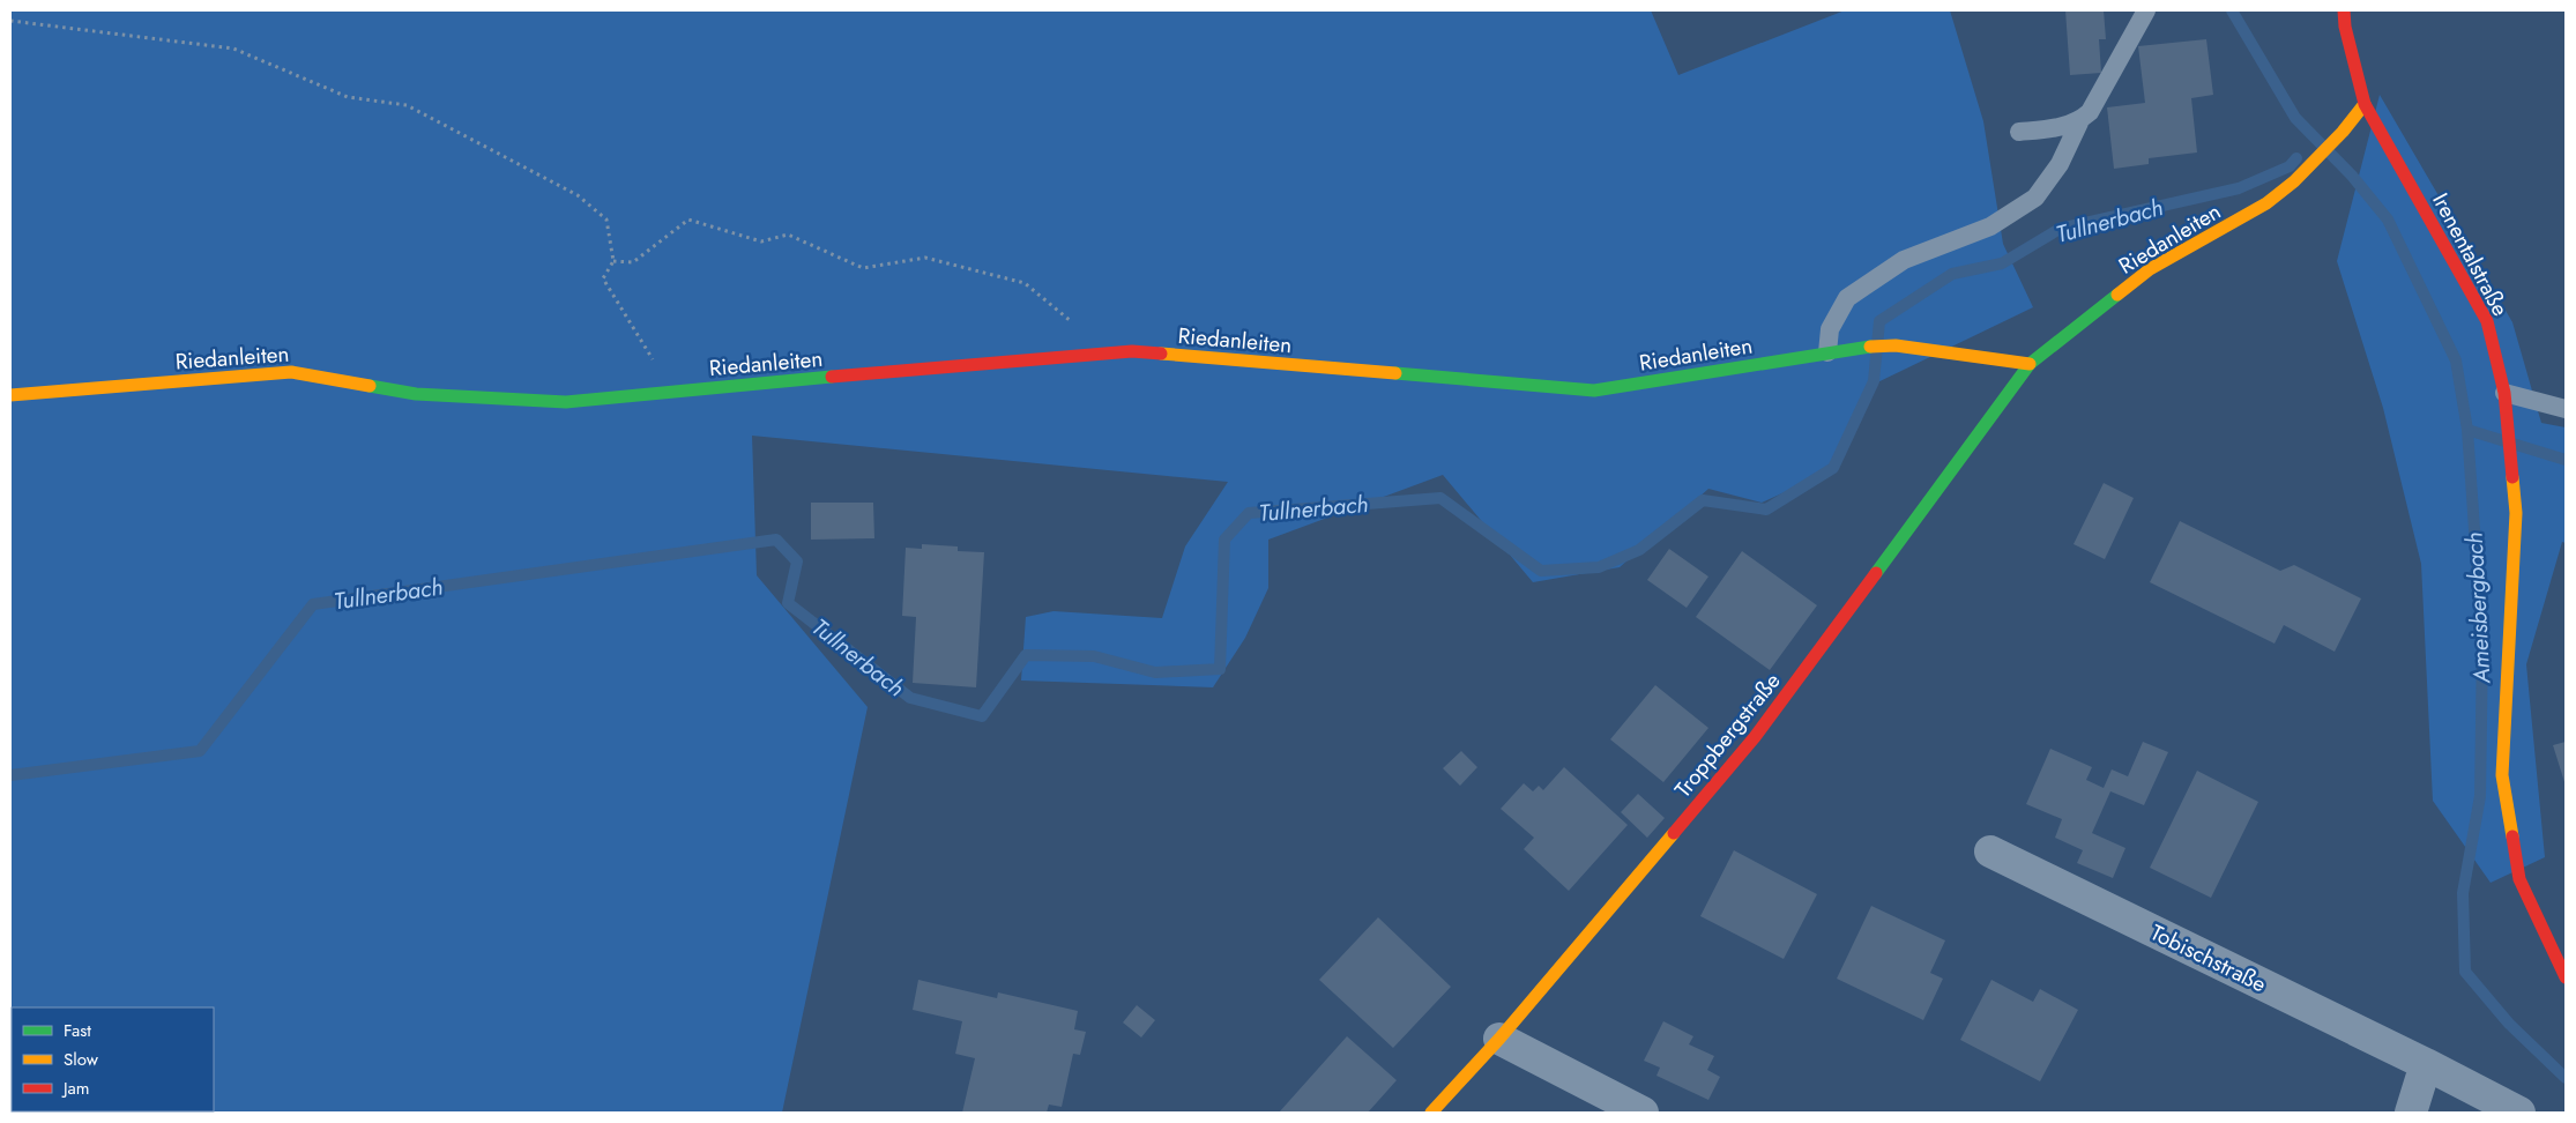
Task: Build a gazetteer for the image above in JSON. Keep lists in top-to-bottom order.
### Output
{
  "streets": {
    "street": [
      "Riedanleiten",
      "Irenentalstraße",
      "Troppbergstraße",
      "Tobischstraße"
    ]
  },
  "crossings": [
    ["Riedanleiten", "Irenentalstraße"],
    ["Riedanleiten", "Troppbergstraße"]
  ],
  "water": ["Tullnerbach", "Ameisbergbach"],
  "legend": ["Fast", "Slow", "Jam"]
}
